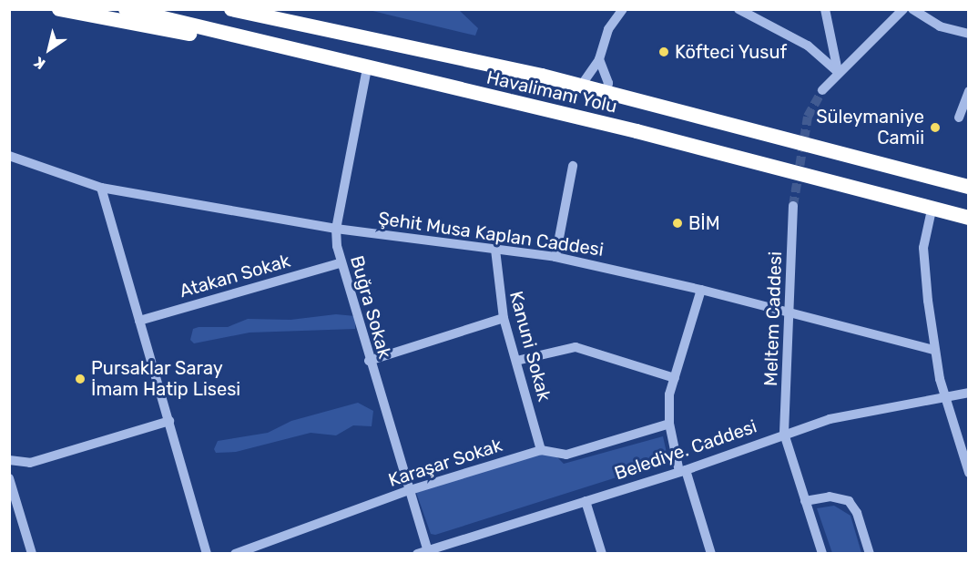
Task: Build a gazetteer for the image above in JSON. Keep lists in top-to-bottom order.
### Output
{
  "streets": {
    "highway": ["Havalimanı Yolu"],
    "street": [
      "Şehit Musa Kaplan Caddesi",
      "Atakan Sokak",
      "Buğra Sokak",
      "Meltem Caddesi",
      "Kanuni Sokak",
      "Belediye. Caddesi",
      "Karaşar Sokak"
    ]
  },
  "crossings": [
    ["Havalimanı Yolu", "Buğra Sokak"],
    ["Şehit Musa Kaplan Caddesi", "Buğra Sokak"],
    ["Şehit Musa Kaplan Caddesi", "Meltem Caddesi"],
    ["Şehit Musa Kaplan Caddesi", "Kanuni Sokak"],
    ["Atakan Sokak", "Buğra Sokak"],
    ["Buğra Sokak", "Belediye. Caddesi"],
    ["Buğra Sokak", "Karaşar Sokak"],
    ["Meltem Caddesi", "Belediye. Caddesi"],
    ["Kanuni Sokak", "Karaşar Sokak"]
  ],
  "places": [
    "Köfteci Yusuf",
    "Süleymaniye Camii",
    "BİM",
    "Pursaklar Saray İmam Hatip Lisesi"
  ],
  "north": "bottom left"
}
